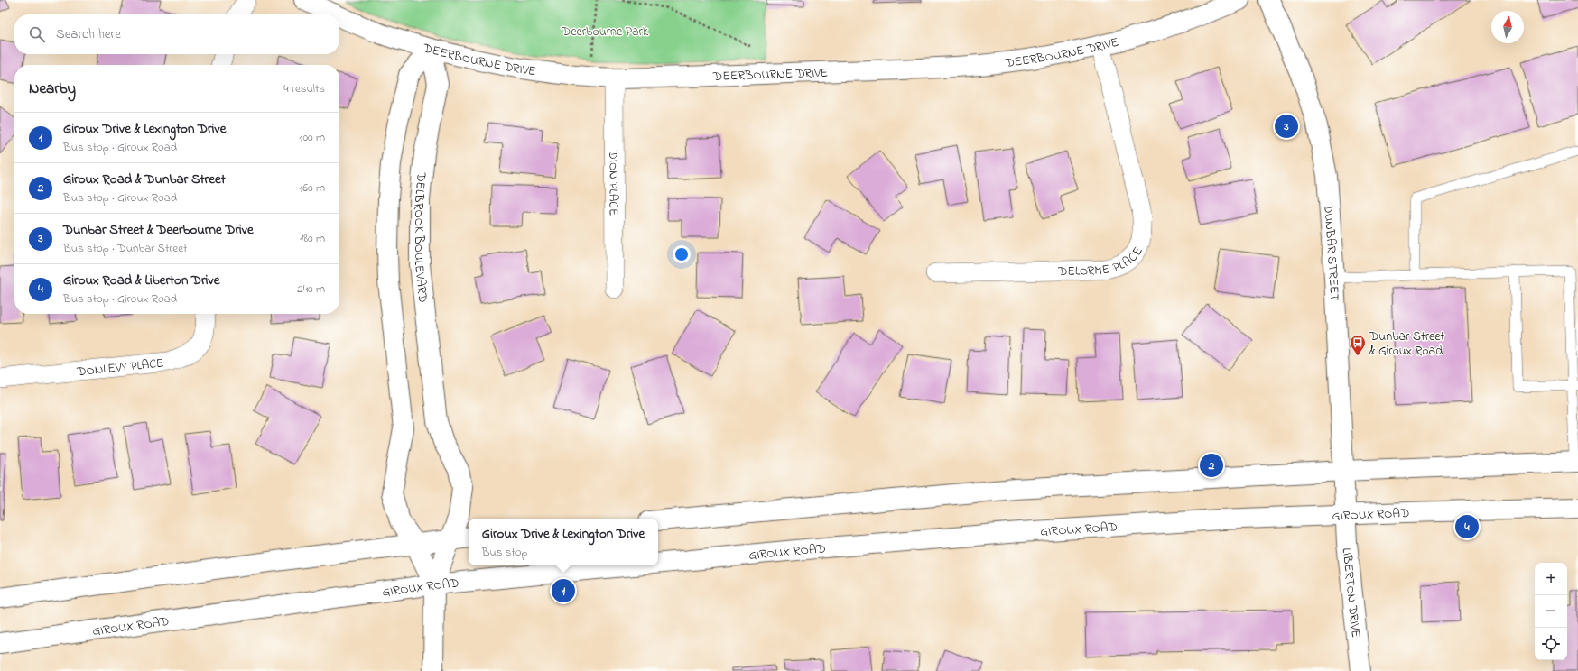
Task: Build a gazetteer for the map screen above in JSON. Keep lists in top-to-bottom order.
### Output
{
  "streets": {
    "main road": [
      "DEERBOURNE DRIVE",
      "DELBROOK BOULEVARD",
      "DUNBAR STREET",
      "GIROUX ROAD",
      "LIBERTON DRIVE"
    ],
    "street": ["DION PLACE", "DELORME PLACE", "DONLEVY PLACE"]
  },
  "crossings": [
    ["DEERBOURNE DRIVE", "DION PLACE"],
    ["DEERBOURNE DRIVE", "DELBROOK BOULEVARD"],
    ["DEERBOURNE DRIVE", "DELORME PLACE"],
    ["DELBROOK BOULEVARD", "GIROUX ROAD"],
    ["DUNBAR STREET", "GIROUX ROAD"],
    ["DUNBAR STREET", "LIBERTON DRIVE"],
    ["GIROUX ROAD", "LIBERTON DRIVE"]
  ],
  "parks": ["Deerbourne Park"],
  "places": {
    "bus stop": ["Dunbar Street & Giroux Road"]
  },
  "north": "top",
  "page": {
    "search": "Search here",
    "heading": ["Nearby", "4 results"],
    "list": [
      {
        "mark": "1",
        "name": "Giroux Drive & Lexington Drive",
        "note": "Bus stop · Giroux Road",
        "value": "100 m"
      },
      {
        "mark": "2",
        "name": "Giroux Road & Dunbar Street",
        "note": "Bus stop · Giroux Road",
        "value": "160 m"
      },
      {
        "mark": "3",
        "name": "Dunbar Street & Deerbourne Drive",
        "note": "Bus stop · Dunbar Street",
        "value": "180 m"
      },
      {
        "mark": "4",
        "name": "Giroux Road & Liberton Drive",
        "note": "Bus stop · Giroux Road",
        "value": "240 m"
      }
    ],
    "pins": [
      "3",
      "2",
      "4",
      "1"
    ],
    "popup": ["Giroux Drive & Lexington Drive", "Bus stop"],
    "map_buttons": ["+", "−"]
  }
}
